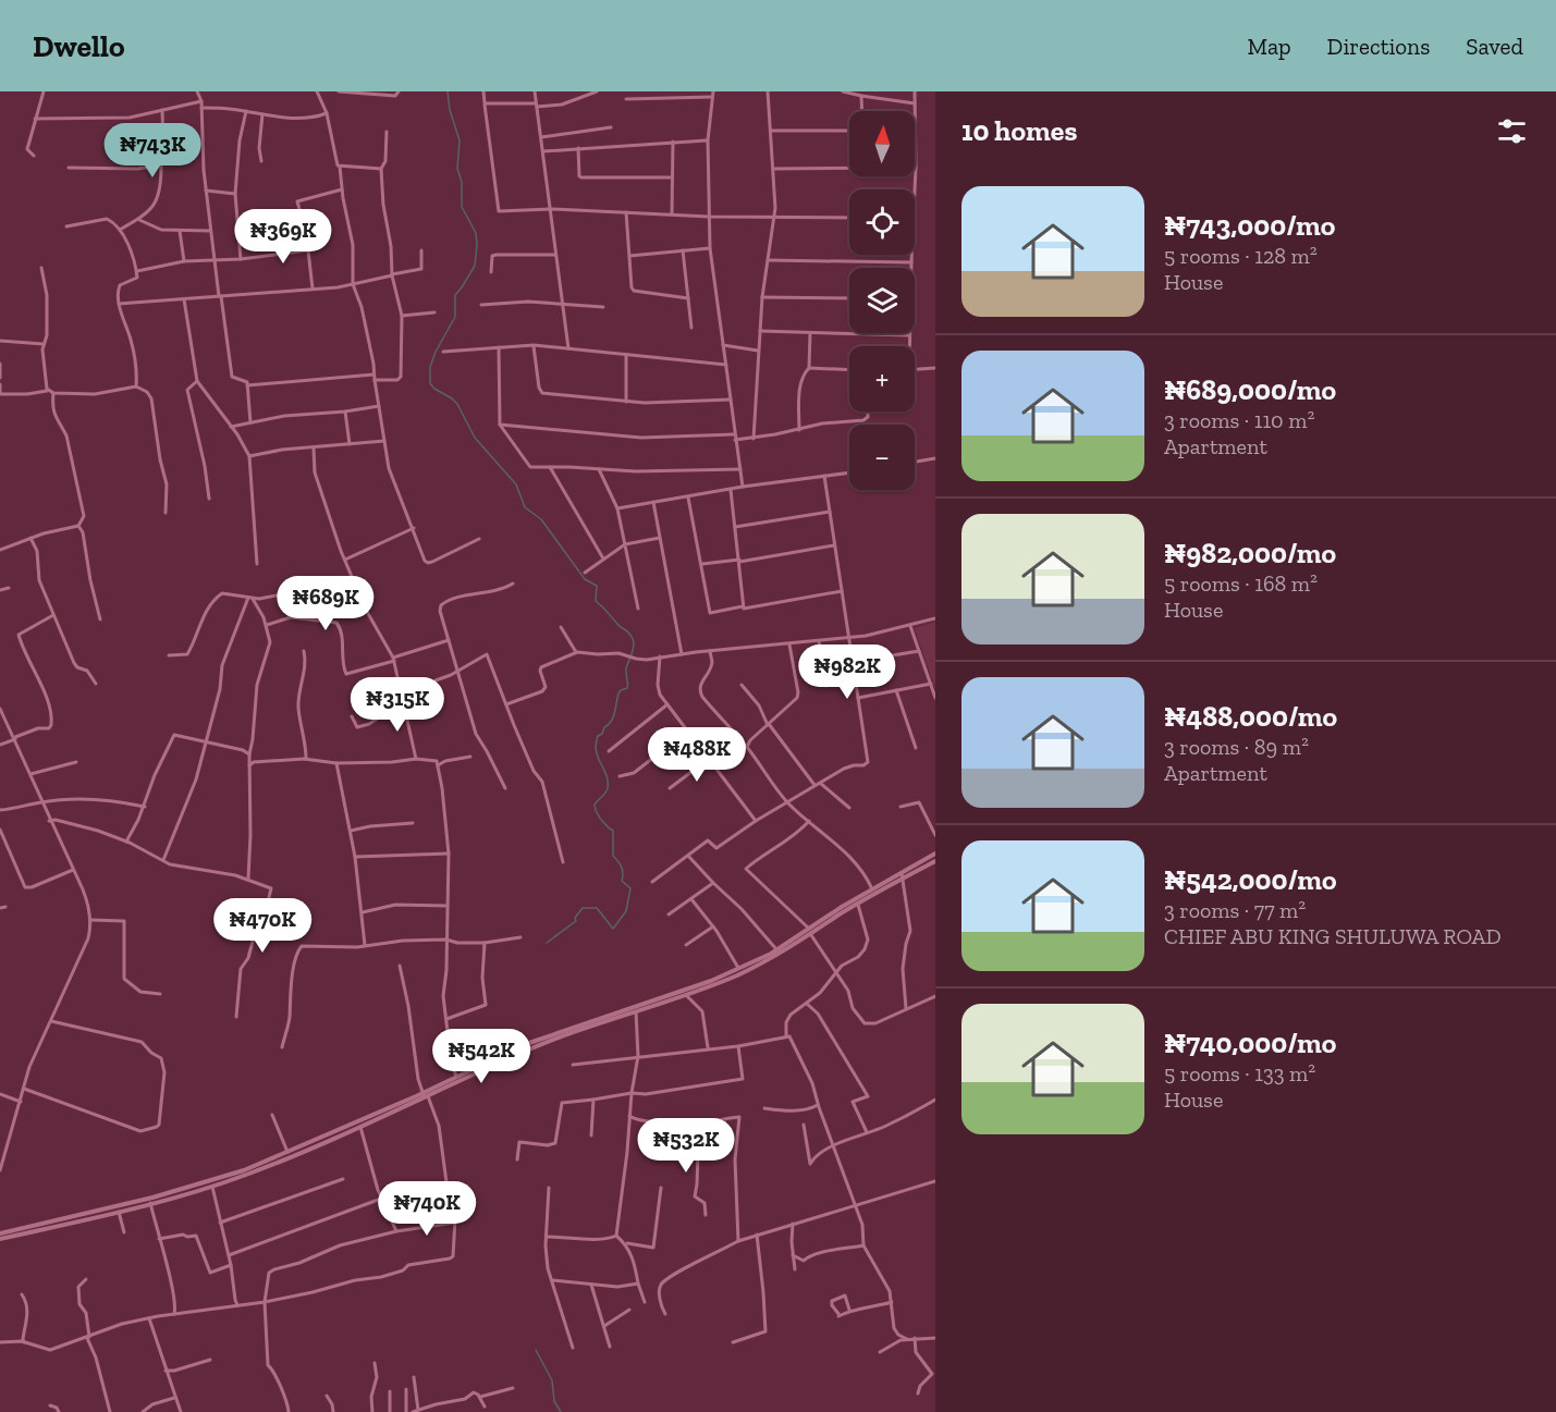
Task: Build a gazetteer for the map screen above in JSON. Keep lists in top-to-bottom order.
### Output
{
  "north": "top",
  "page": {
    "header": "Dwello",
    "nav": ["Map", "Directions", "Saved"],
    "heading": "10 homes",
    "map_buttons": ["+", "−"],
    "price": [
      "₦743K",
      "₦369K",
      "₦689K",
      "₦982K",
      "₦315K",
      "₦488K",
      "₦470K",
      "₦542K",
      "₦532K",
      "₦740K"
    ],
    "list": [
      {
        "name": "₦743,000/mo",
        "note": "5 rooms · 128 m² · House"
      },
      {
        "name": "₦689,000/mo",
        "note": "3 rooms · 110 m² · Apartment"
      },
      {
        "name": "₦982,000/mo",
        "note": "5 rooms · 168 m² · House"
      },
      {
        "name": "₦488,000/mo",
        "note": "3 rooms · 89 m² · Apartment"
      },
      {
        "name": "₦542,000/mo",
        "note": "3 rooms · 77 m² · CHIEF ABU KING SHULUWA ROAD"
      },
      {
        "name": "₦740,000/mo",
        "note": "5 rooms · 133 m² · House"
      }
    ]
  }
}
